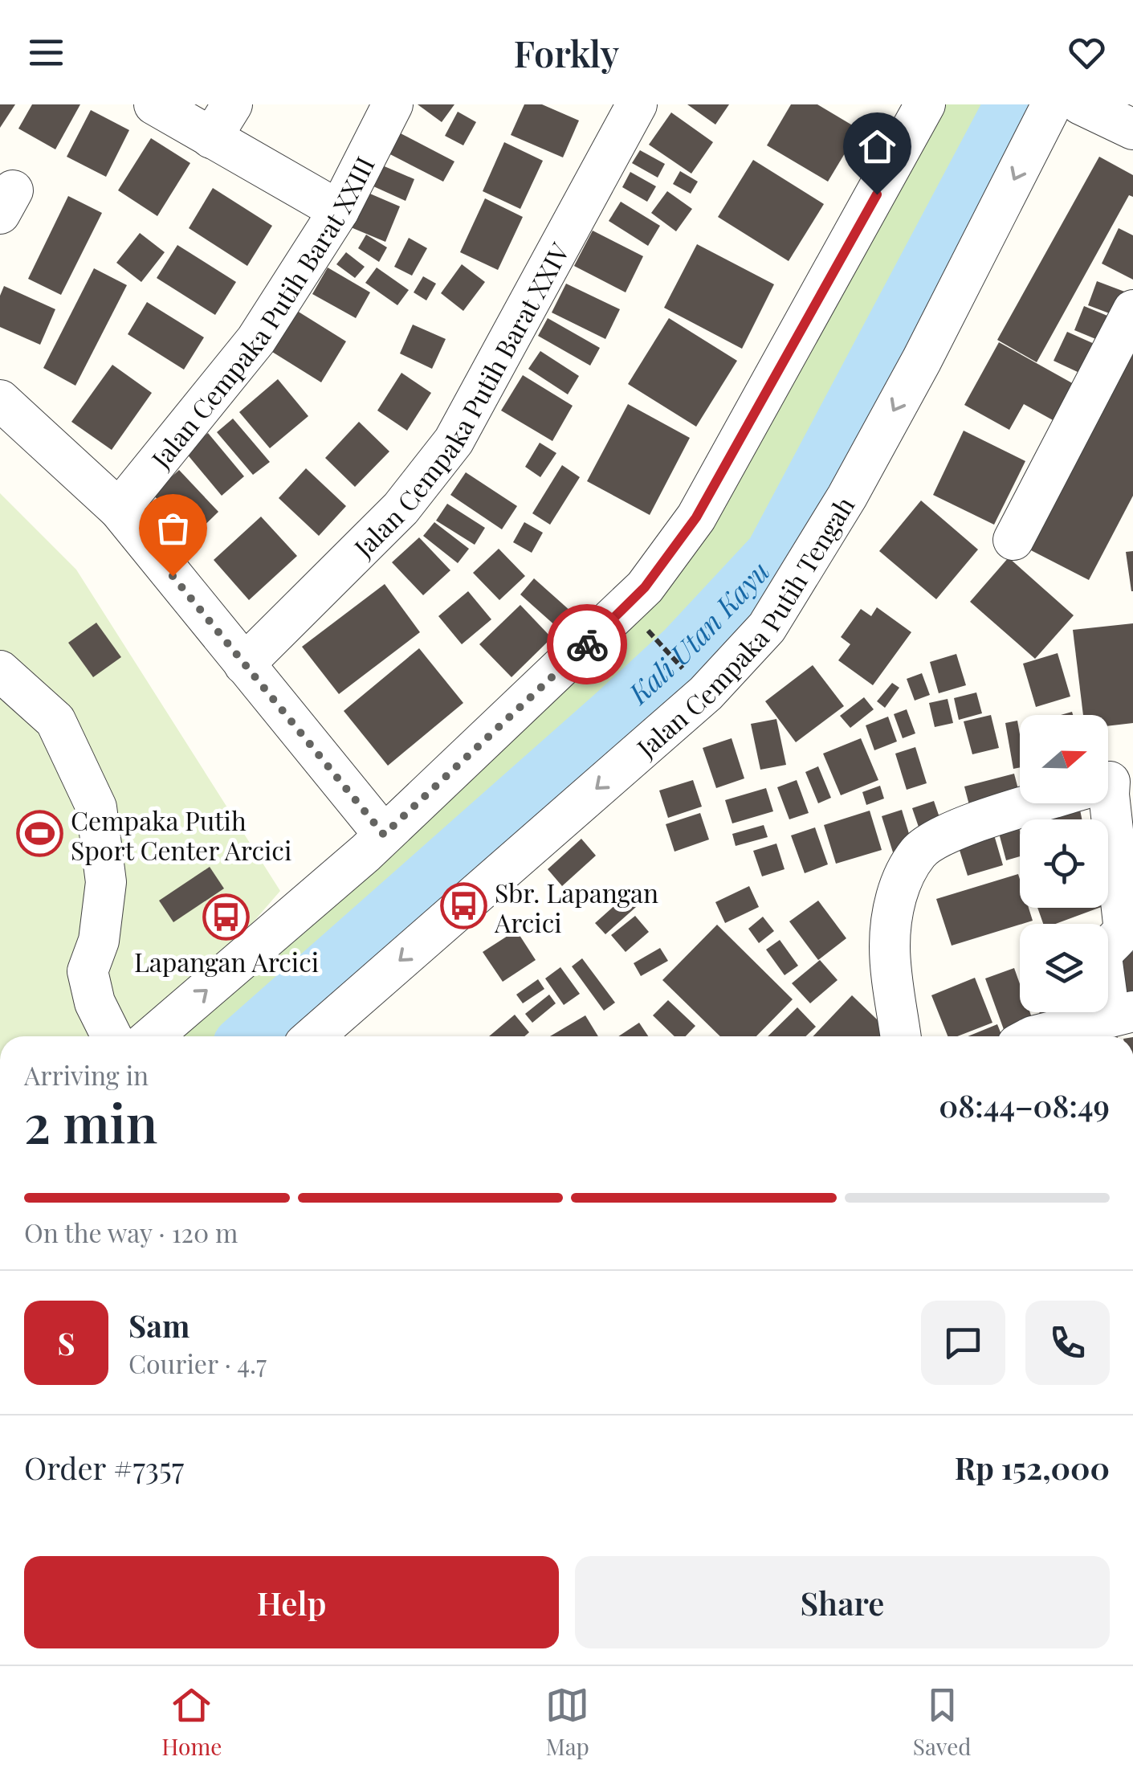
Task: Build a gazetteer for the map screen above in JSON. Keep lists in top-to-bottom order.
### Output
{
  "streets": {
    "street": ["Jalan Cempaka Putih Barat XXIII", "Jalan Cempaka Putih Barat XXIV", "Jalan Cempaka Putih Tengah"]
  },
  "water": ["Kali Utan Kayu"],
  "places": {
    "sports": ["Cempaka Putih Sport Center Arcici"],
    "bus stop": ["Sbr. Lapangan Arcici", "Lapangan Arcici"]
  },
  "north": "right",
  "page": {
    "header": "Forkly",
    "heading": ["2 min", "Arriving in", "08:44–08:49"],
    "panel": [
      "Sam",
      "Courier · 4.7",
      "Order #7357",
      "Rp 152,000"
    ],
    "bar": "On the way · 120 m",
    "round": "S",
    "buttons": ["Help", "Share"],
    "tabs": ["Home", "Map", "Saved"]
  }
}
